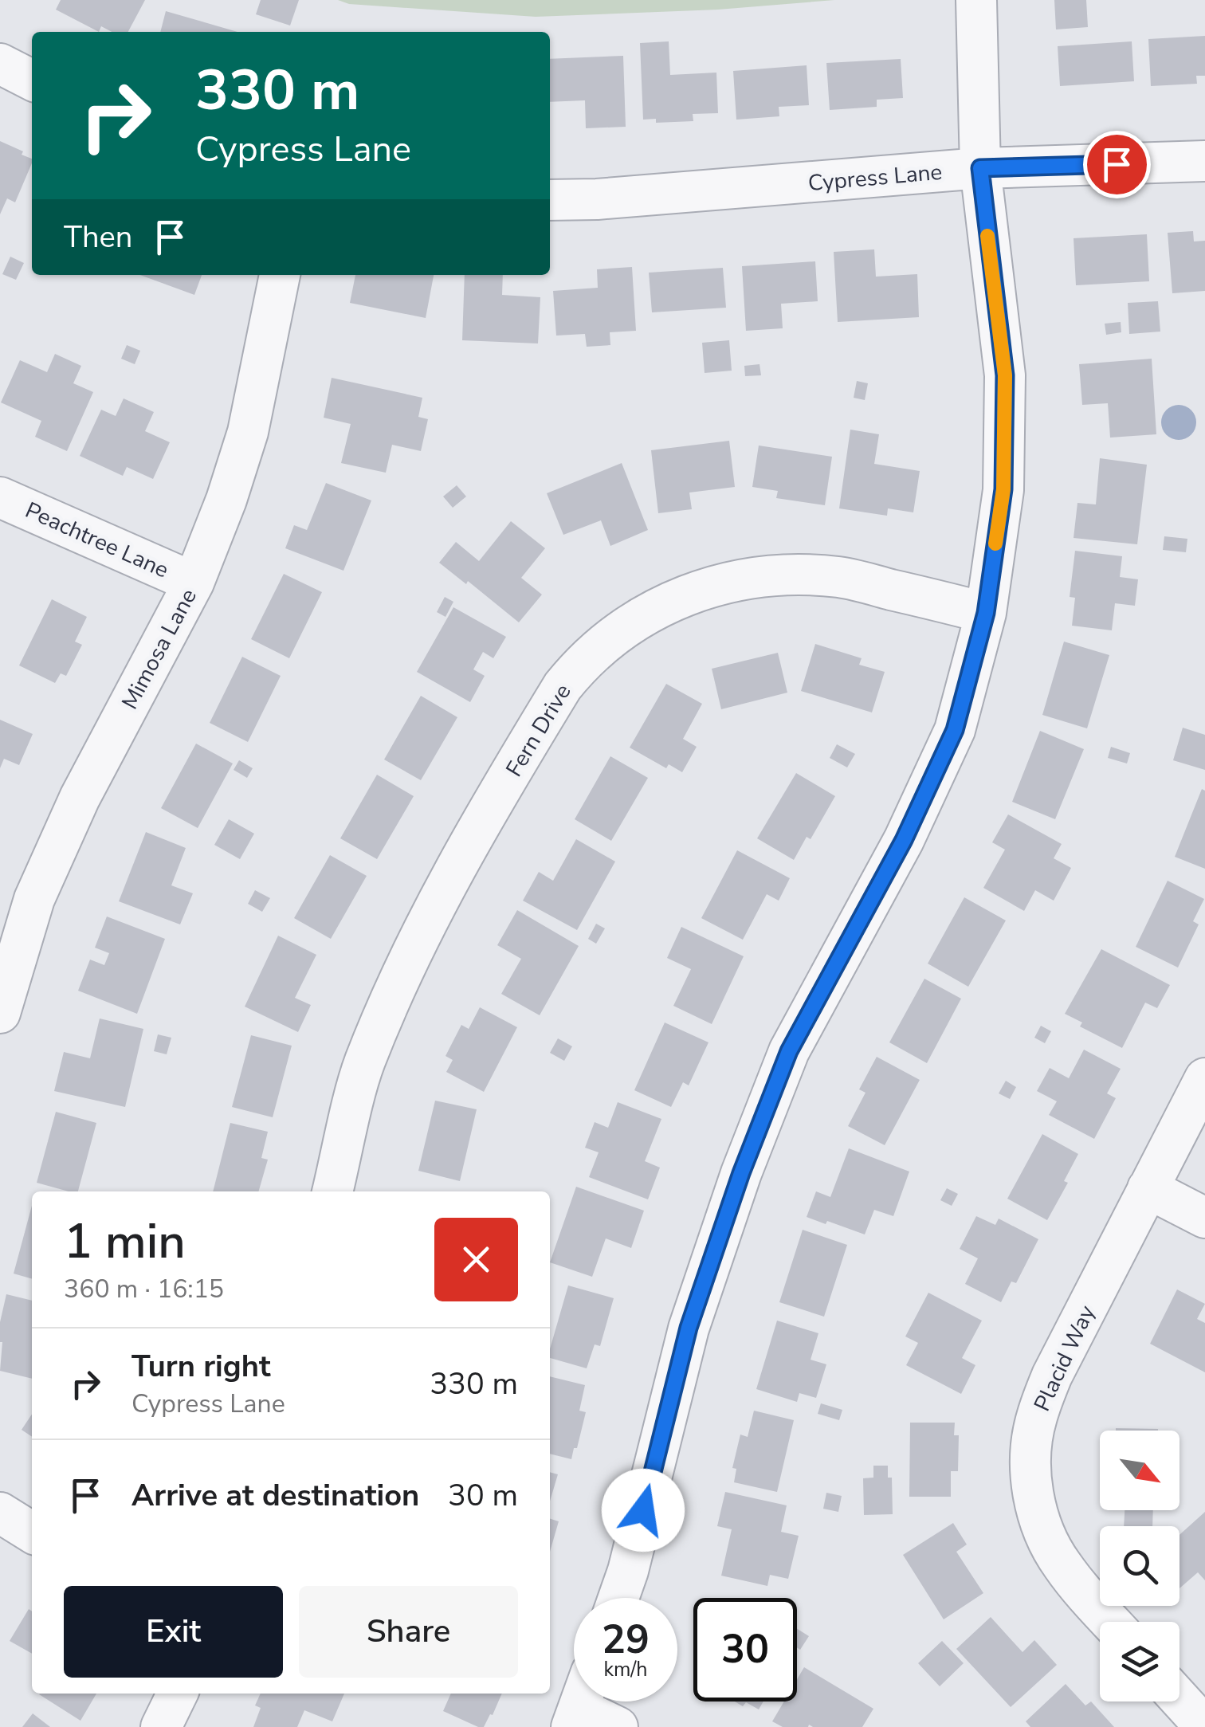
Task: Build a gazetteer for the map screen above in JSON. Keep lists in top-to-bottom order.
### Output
{
  "streets": {
    "street": [
      "Cypress Lane",
      "Peachtree Lane",
      "Mimosa Lane",
      "Fern Drive",
      "Placid Way"
    ]
  },
  "crossings": [
    ["Peachtree Lane", "Mimosa Lane"]
  ],
  "north": "bottom right",
  "page": {
    "turn": ["330 m", "Cypress Lane"],
    "then": "Then",
    "heading": ["1 min", "360 m · 16:15"],
    "list": [
      {
        "name": "Turn right",
        "note": "Cypress Lane",
        "value": "330 m"
      },
      {
        "name": "Arrive at destination",
        "value": "30 m"
      }
    ],
    "buttons": ["Exit", "Share"],
    "speed": "29 km/h",
    "limit": "30"
  }
}
